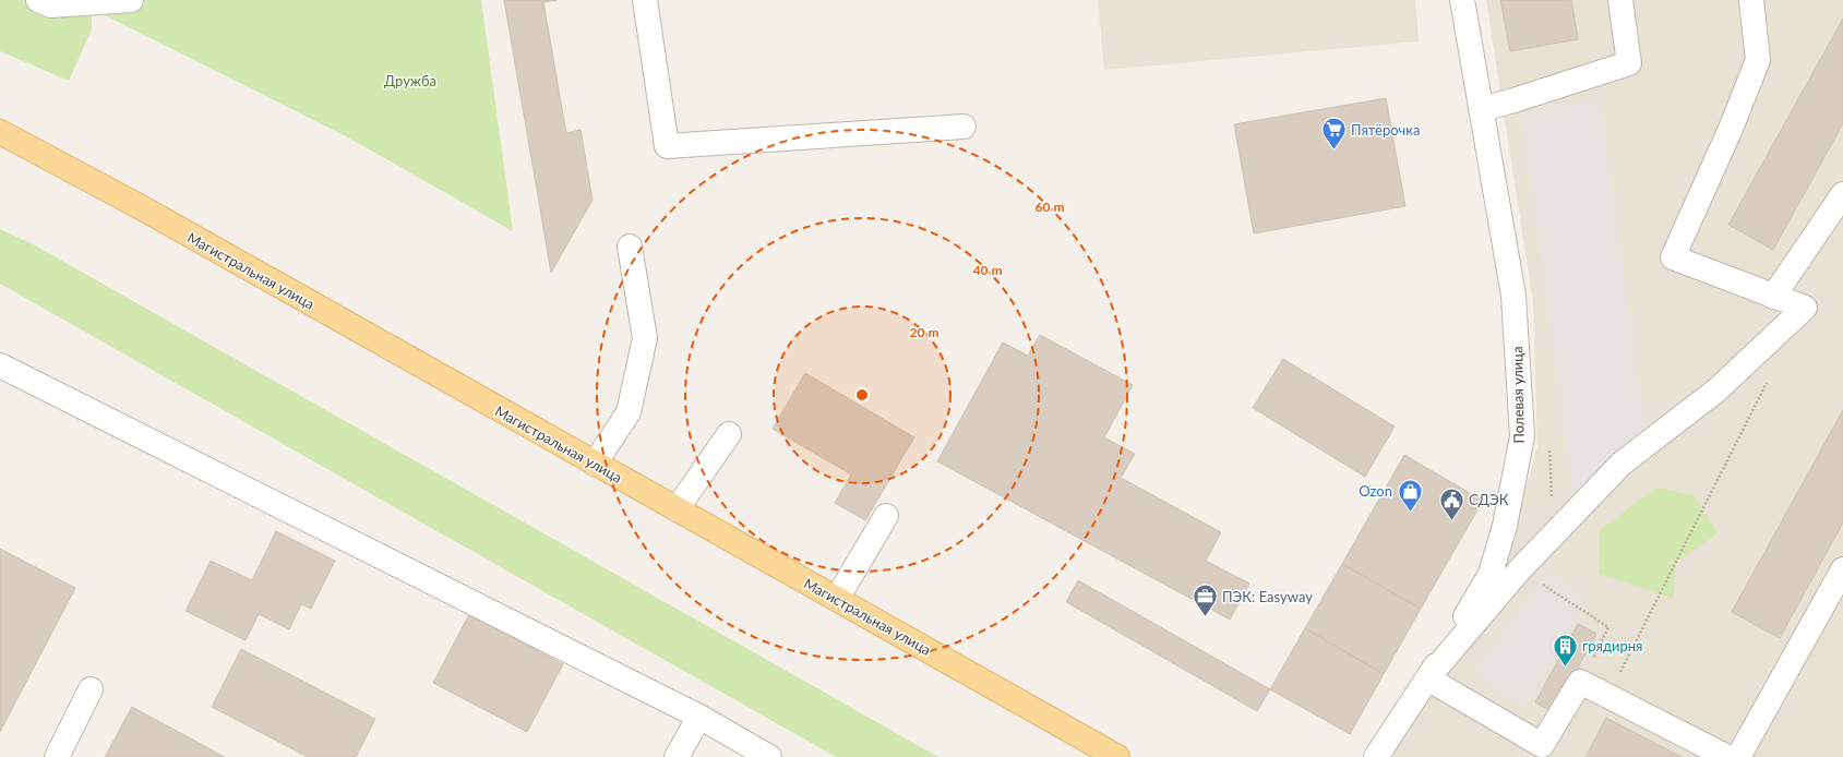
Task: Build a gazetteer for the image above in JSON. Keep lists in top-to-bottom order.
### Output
{
  "streets": {
    "main road": ["Магистральная улица"],
    "street": ["Полевая улица"]
  },
  "parks": ["Дружба"],
  "places": {
    "supermarket": ["Пятёрочка"],
    "shop": ["Ozon"],
    "public building": ["СДЭК"],
    "office": ["ПЭК: Easyway"],
    "building": ["грядирня"]
  },
  "rings": ["60 m", "40 m", "20 m"]
}
